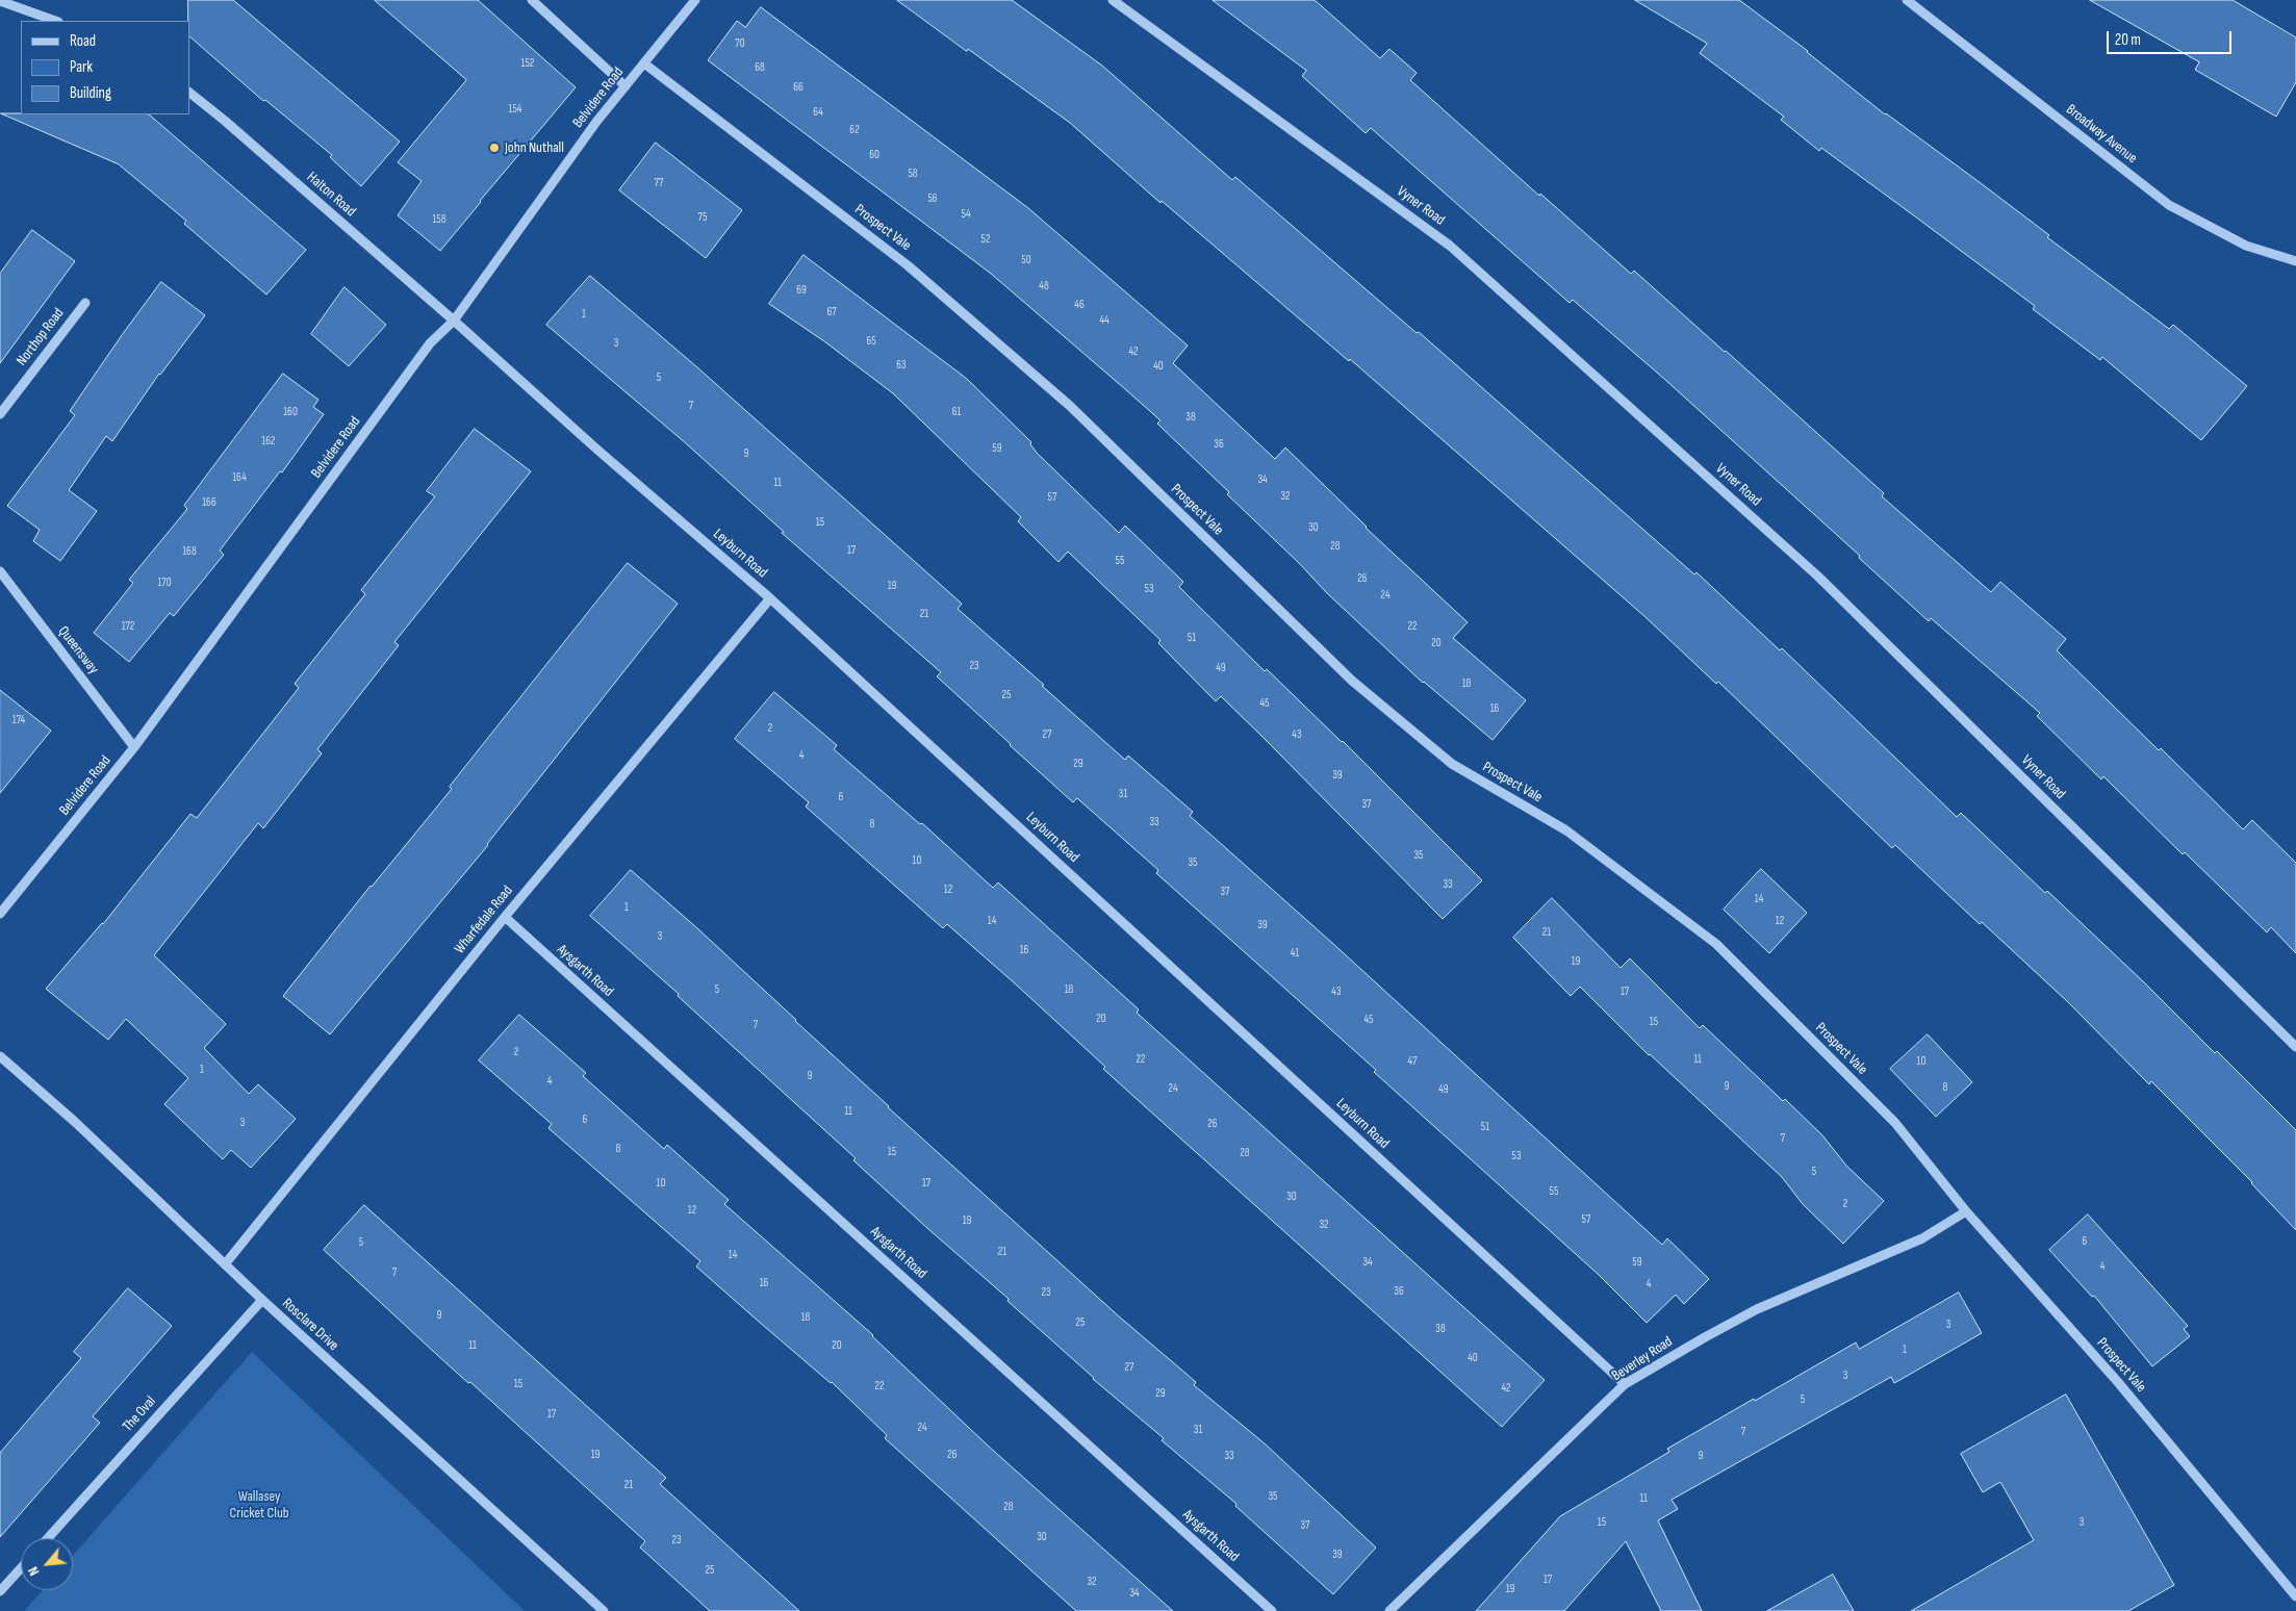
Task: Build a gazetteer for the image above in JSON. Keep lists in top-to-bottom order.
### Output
{
  "streets": {
    "street": [
      "Belvidere Road",
      "Broadway Avenue",
      "Halton Road",
      "Vyner Road",
      "Prospect Vale",
      "Northop Road",
      "Leyburn Road",
      "Queensway",
      "Wharfedale Road",
      "Aysgarth Road",
      "Rosclare Drive",
      "Beverley Road",
      "The Oval"
    ]
  },
  "crossings": [
    ["Belvidere Road", "Halton Road"],
    ["Belvidere Road", "Prospect Vale"],
    ["Belvidere Road", "Leyburn Road"],
    ["Belvidere Road", "Queensway"],
    ["Halton Road", "Leyburn Road"],
    ["Prospect Vale", "Beverley Road"],
    ["Leyburn Road", "Wharfedale Road"],
    ["Leyburn Road", "Beverley Road"],
    ["Wharfedale Road", "Aysgarth Road"],
    ["Wharfedale Road", "Rosclare Drive"],
    ["Rosclare Drive", "The Oval"]
  ],
  "parks": ["Wallasey Cricket Club"],
  "places": ["John Nuthall"],
  "house_numbers": [
    "70",
    "152",
    "68",
    "66",
    "154",
    "64",
    "62",
    "60",
    "58",
    "77",
    "56",
    "54",
    "75",
    "158",
    "52",
    "50",
    "48",
    "69",
    "46",
    "67",
    "1",
    "44",
    "65",
    "3",
    "42",
    "63",
    "40",
    "5",
    "7",
    "160",
    "61",
    "38",
    "162",
    "36",
    "59",
    "9",
    "164",
    "34",
    "11",
    "32",
    "57",
    "166",
    "15",
    "30",
    "28",
    "17",
    "168",
    "55",
    "26",
    "170",
    "19",
    "53",
    "24",
    "21",
    "172",
    "22",
    "51",
    "20",
    "23",
    "49",
    "18",
    "25",
    "45",
    "16",
    "174",
    "2",
    "27",
    "43",
    "4",
    "29",
    "39",
    "31",
    "6",
    "37",
    "33",
    "8",
    "35",
    "10",
    "35",
    "33",
    "12",
    "37",
    "14",
    "1",
    "14",
    "12",
    "39",
    "21",
    "3",
    "16",
    "41",
    "19",
    "5",
    "18",
    "43",
    "17",
    "20",
    "45",
    "15",
    "7",
    "2",
    "22",
    "11",
    "47",
    "10",
    "1",
    "9",
    "4",
    "9",
    "8",
    "24",
    "49",
    "11",
    "6",
    "3",
    "26",
    "51",
    "7",
    "8",
    "15",
    "28",
    "53",
    "5",
    "10",
    "17",
    "55",
    "30",
    "2",
    "12",
    "57",
    "19",
    "32",
    "6",
    "5",
    "21",
    "14",
    "34",
    "59",
    "4",
    "7",
    "16",
    "4",
    "36",
    "23",
    "9",
    "18",
    "25",
    "3",
    "38",
    "11",
    "20",
    "1",
    "40",
    "27",
    "3",
    "15",
    "22",
    "42",
    "29",
    "5",
    "17",
    "24",
    "31",
    "7",
    "19",
    "26",
    "33",
    "9",
    "21",
    "35",
    "11",
    "28",
    "15",
    "3",
    "37",
    "30",
    "23",
    "39",
    "25",
    "17",
    "32",
    "19",
    "34"
  ],
  "legend": ["Road", "Park", "Building"],
  "scale_bar": "20 m",
  "north": "bottom left"
}
